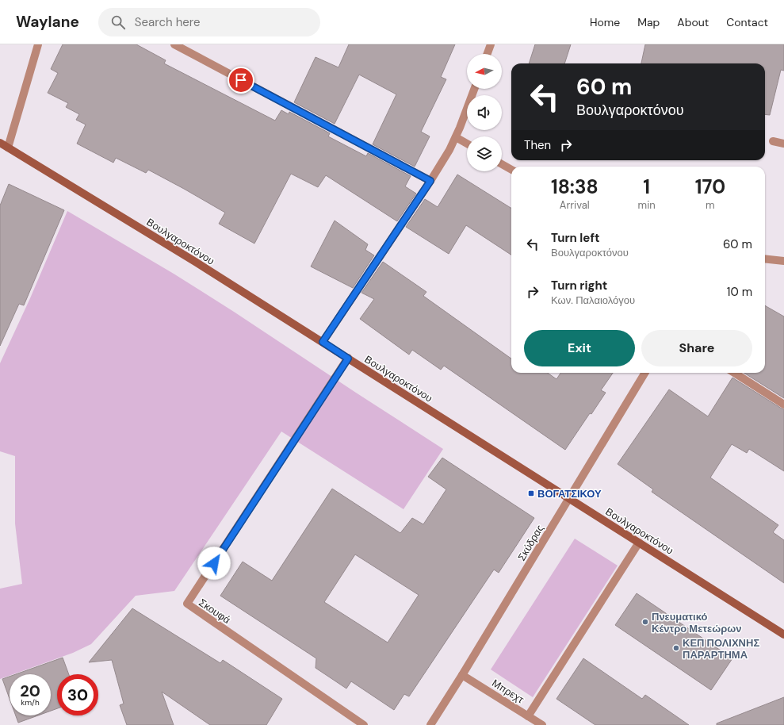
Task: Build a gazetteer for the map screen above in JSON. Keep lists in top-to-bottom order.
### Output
{
  "streets": {
    "street": [
      "Βουλγαροκτόνου",
      "Σκύδρας",
      "Σκουφά",
      "Μπρεχτ"
    ]
  },
  "crossings": [
    ["Βουλγαροκτόνου", "Σκύδρας"],
    ["Βουλγαροκτόνου", "Σκουφά"],
    ["Σκύδρας", "Μπρεχτ"]
  ],
  "places": {
    "transit": ["ΒΟΓΑΤΣΙΚΟΥ"],
    "other": ["Πνευματικό Κέντρο Μετεώρων", "ΚΕΠ ΠΟΛΙΧΝΗΣ ΠΑΡΑΡΤΗΜΑ"]
  },
  "north": "left",
  "page": {
    "header": "Waylane",
    "search": "Search here",
    "nav": [
      "Home",
      "Map",
      "About",
      "Contact"
    ],
    "turn": ["60 m", "Βουλγαροκτόνου"],
    "then": "Then",
    "eta": [
      "18:38",
      "Arrival",
      "1",
      "min",
      "170",
      "m"
    ],
    "list": [
      {
        "name": "Turn left",
        "note": "Βουλγαροκτόνου",
        "value": "60 m"
      },
      {
        "name": "Turn right",
        "note": "Κων. Παλαιολόγου",
        "value": "10 m"
      }
    ],
    "buttons": ["Exit", "Share"],
    "speed": "20 km/h",
    "limit": "30"
  }
}
